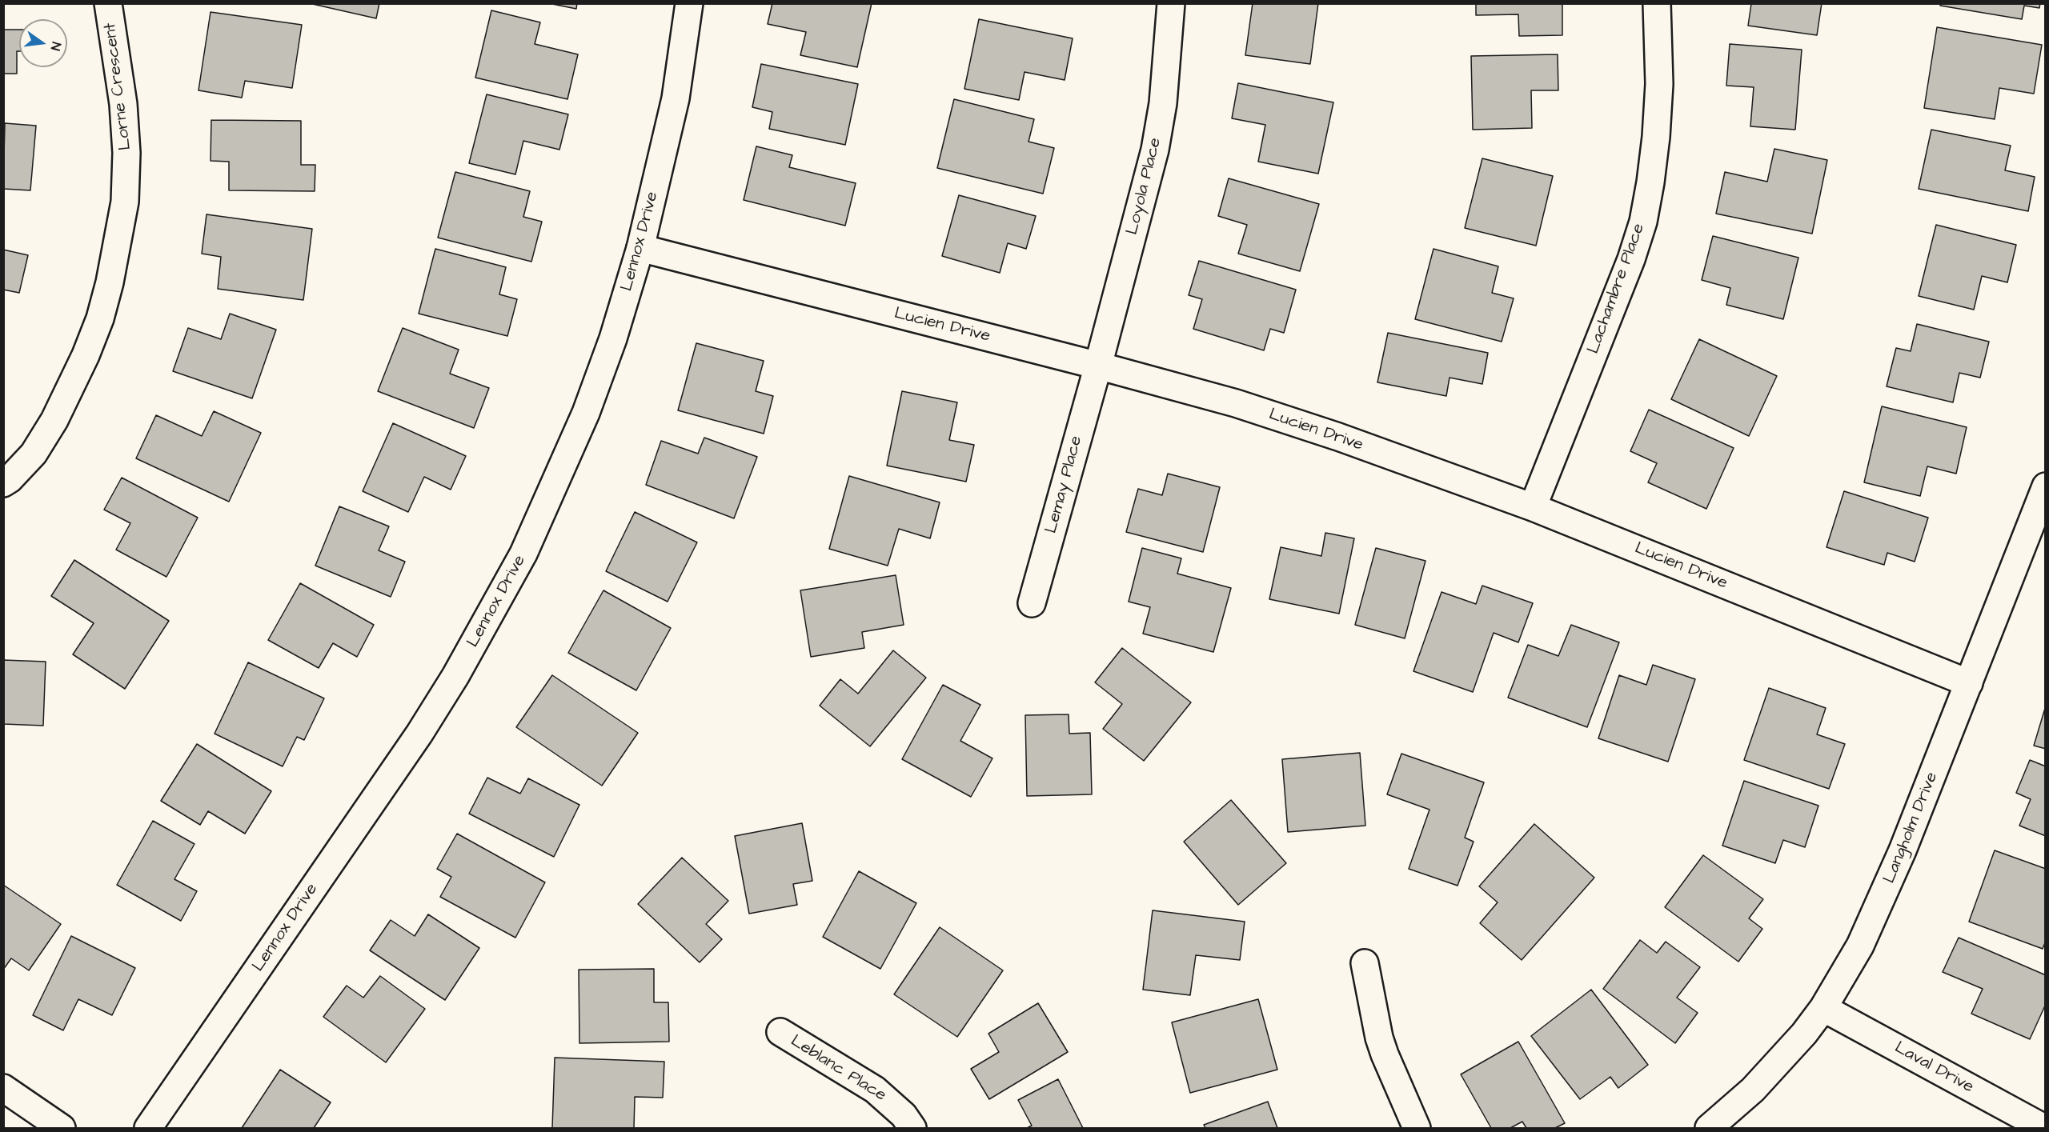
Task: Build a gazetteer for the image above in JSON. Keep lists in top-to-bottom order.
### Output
{
  "streets": {
    "street": [
      "Lorne Crescent",
      "Loyola Place",
      "Lennox Drive",
      "Lachambre Place",
      "Lucien Drive",
      "Lemay Place",
      "Langholm Drive",
      "Laval Drive",
      "Leblanc Place"
    ]
  },
  "crossings": [
    ["Loyola Place", "Lucien Drive"],
    ["Loyola Place", "Lemay Place"],
    ["Lennox Drive", "Lucien Drive"],
    ["Lachambre Place", "Lucien Drive"],
    ["Lucien Drive", "Lemay Place"],
    ["Lucien Drive", "Langholm Drive"],
    ["Langholm Drive", "Laval Drive"]
  ],
  "north": "right"
}
